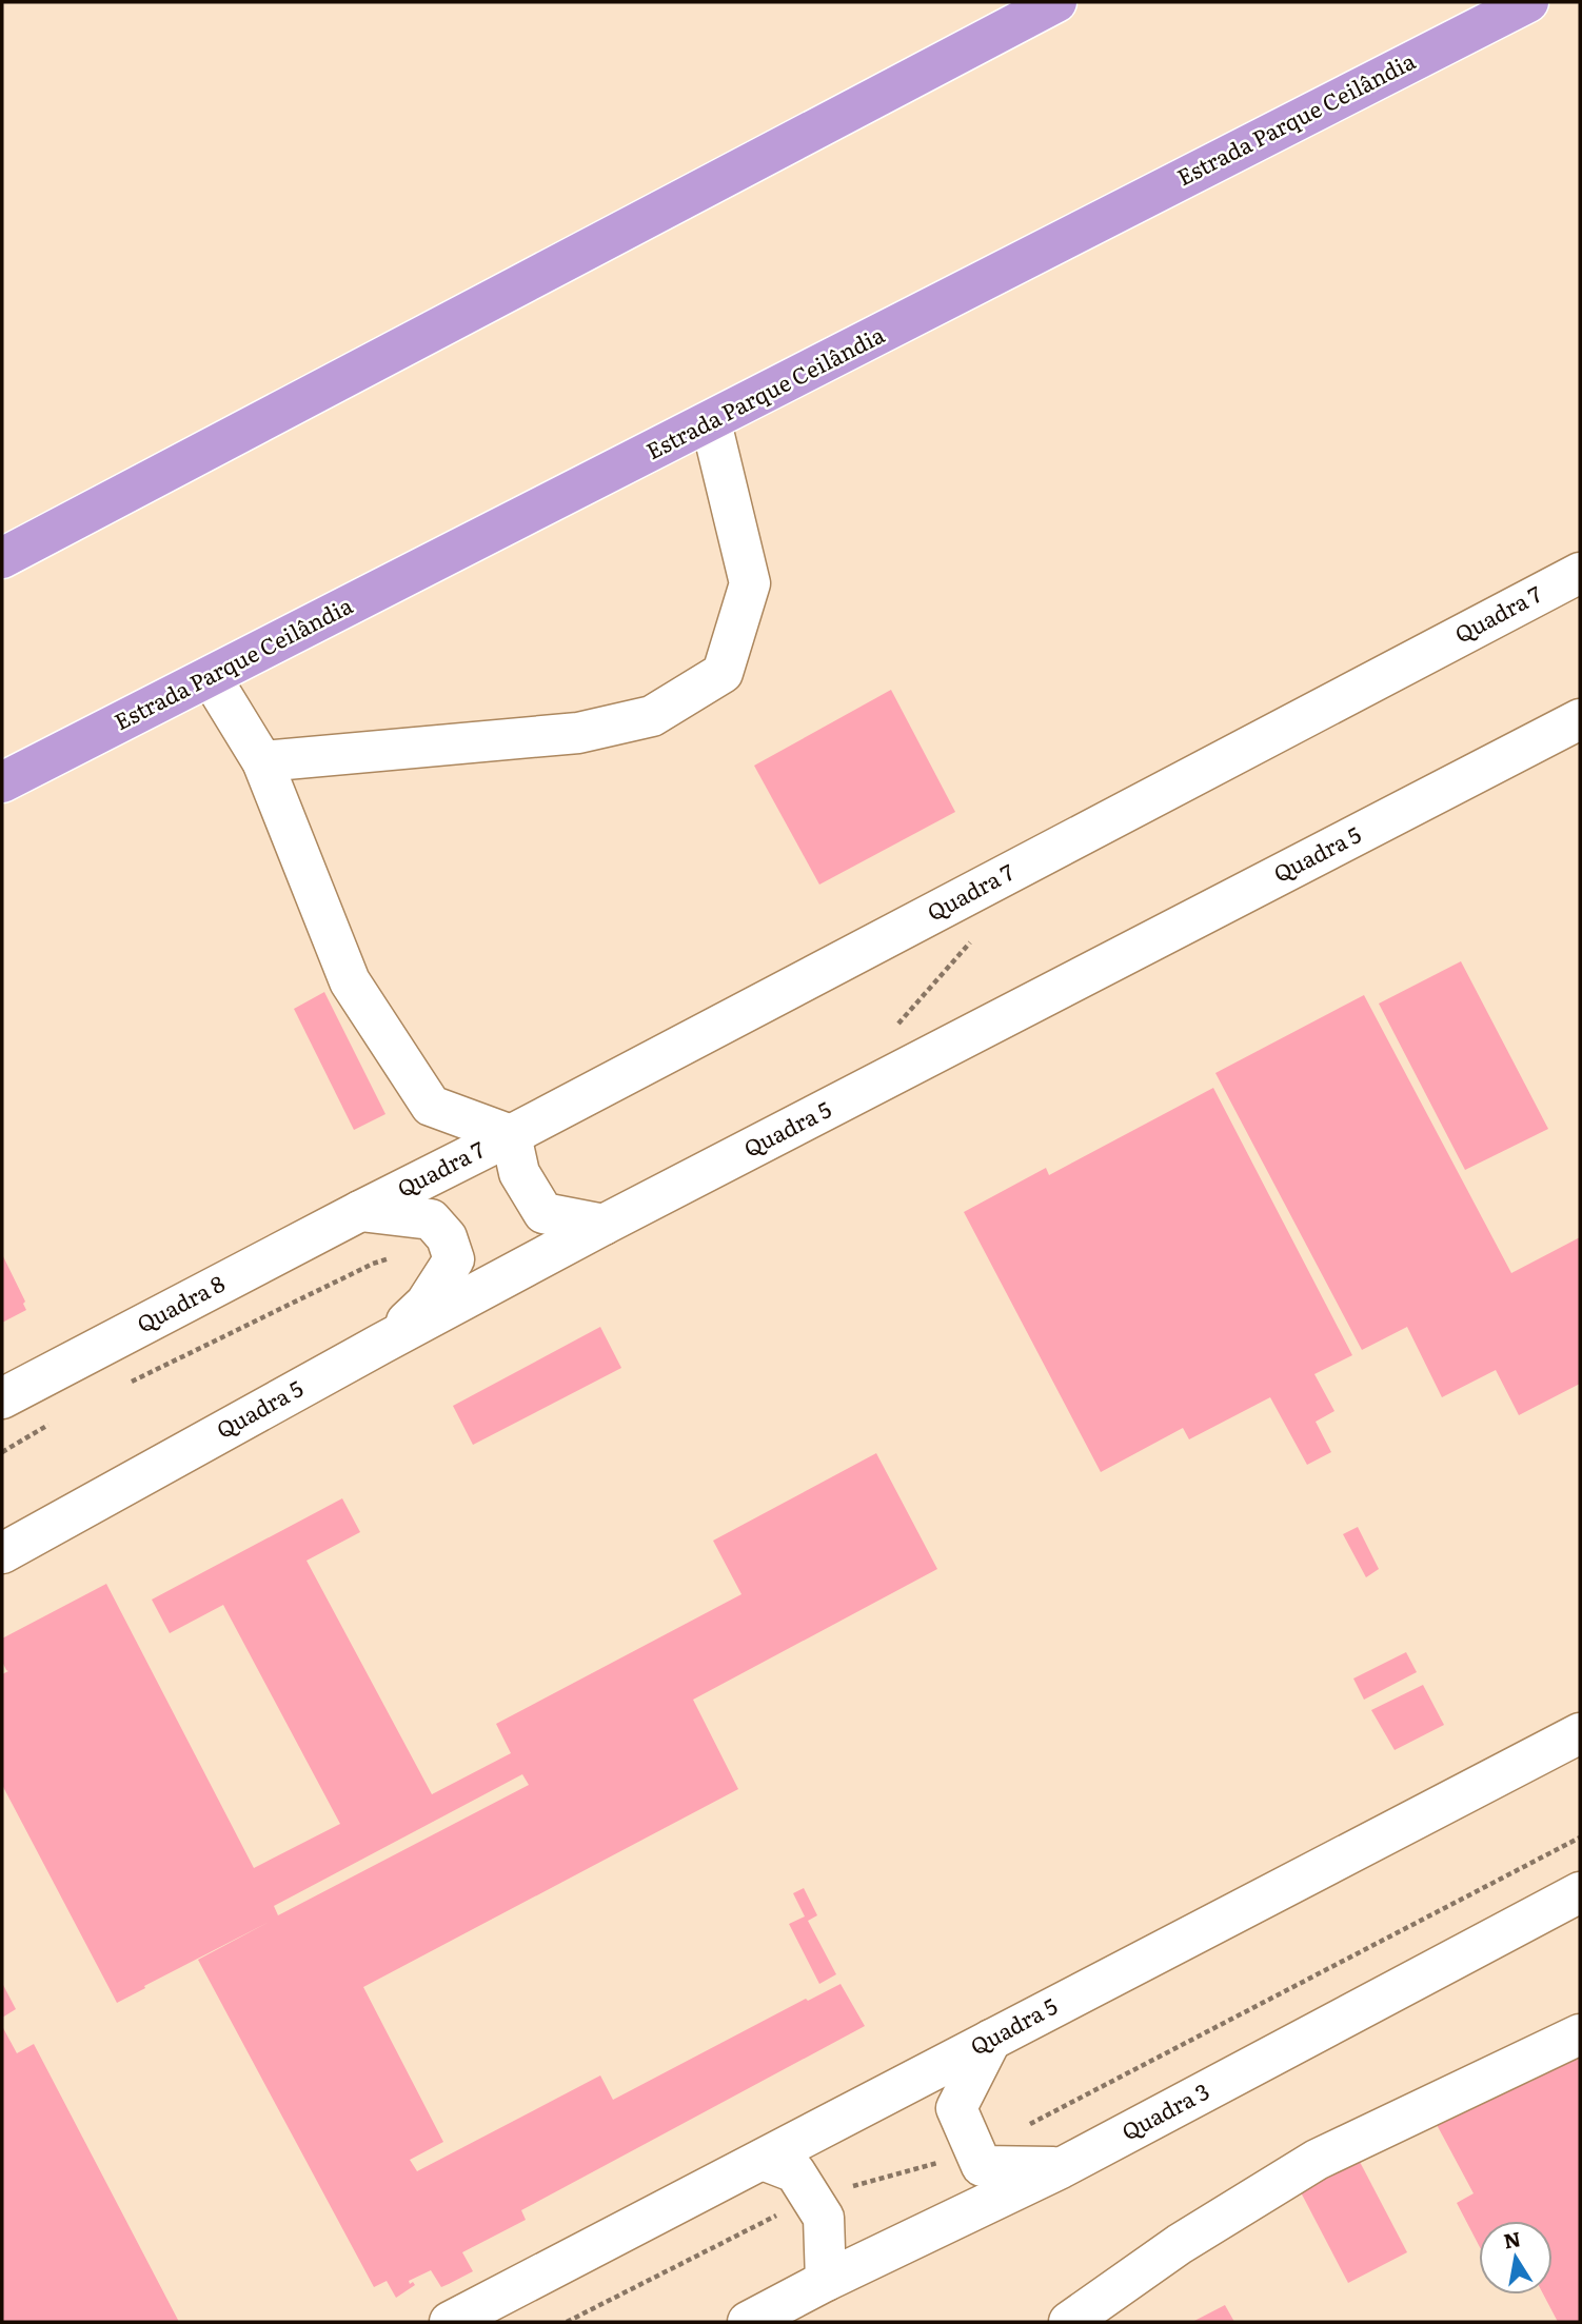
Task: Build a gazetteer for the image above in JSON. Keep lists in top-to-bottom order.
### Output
{
  "streets": {
    "highway": ["Estrada Parque Ceilândia"],
    "street": [
      "Quadra 7",
      "Quadra 5",
      "Quadra 8",
      "Quadra 3"
    ]
  },
  "crossings": [
    ["Quadra 7", "Quadra 8"]
  ],
  "north": "top"
}
